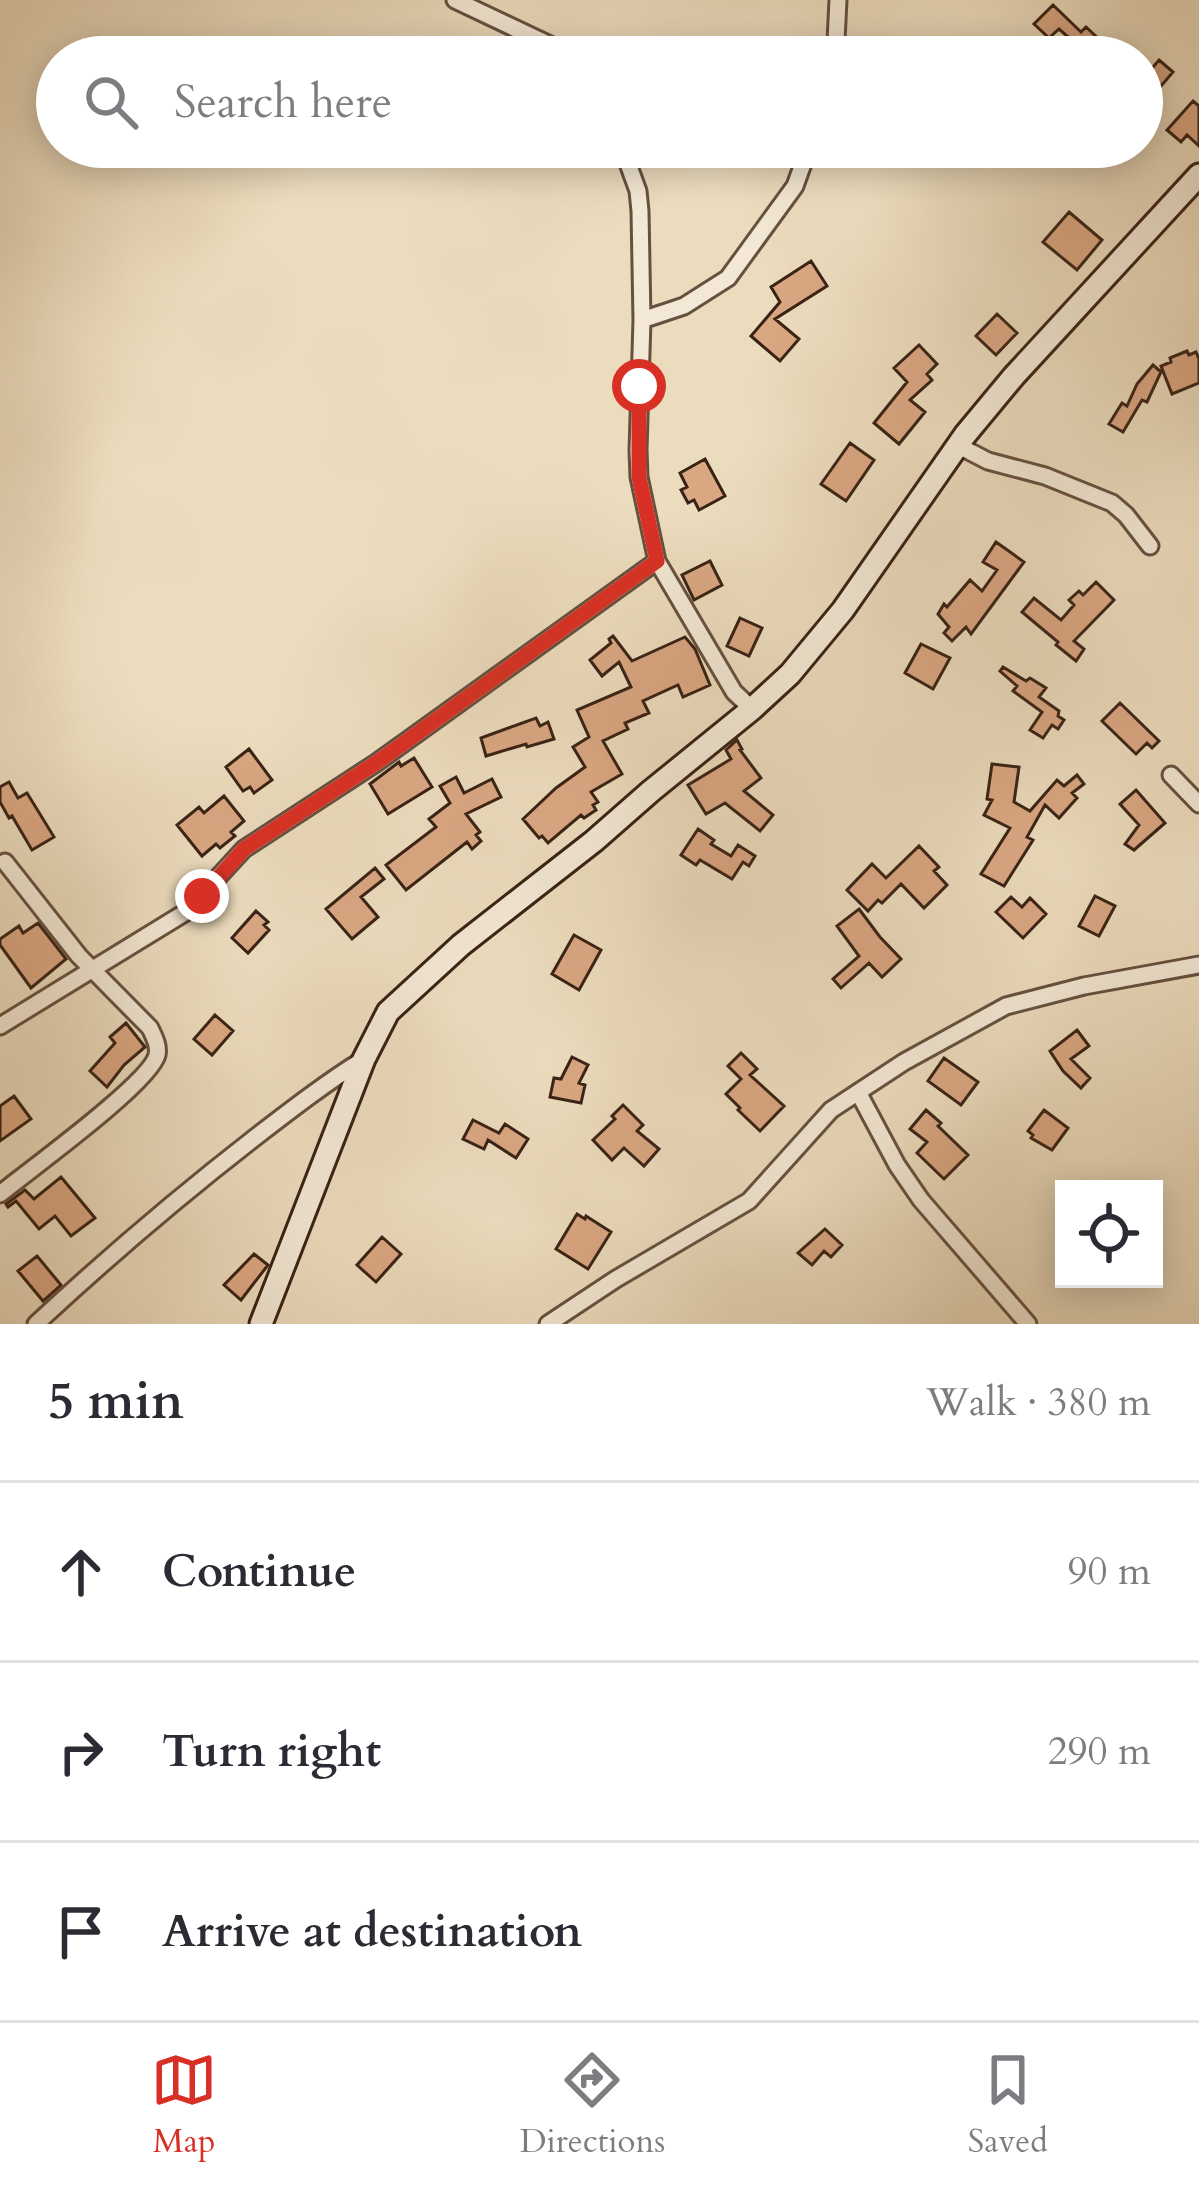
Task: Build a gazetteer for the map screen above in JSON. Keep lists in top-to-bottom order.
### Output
{
  "page": {
    "search": "Search here",
    "heading": ["5 min", "Walk · 380 m"],
    "list": [
      ["Continue", "90 m"],
      ["Turn right", "290 m"],
      "Arrive at destination"
    ],
    "nav": ["Map", "Directions", "Saved"]
  }
}
